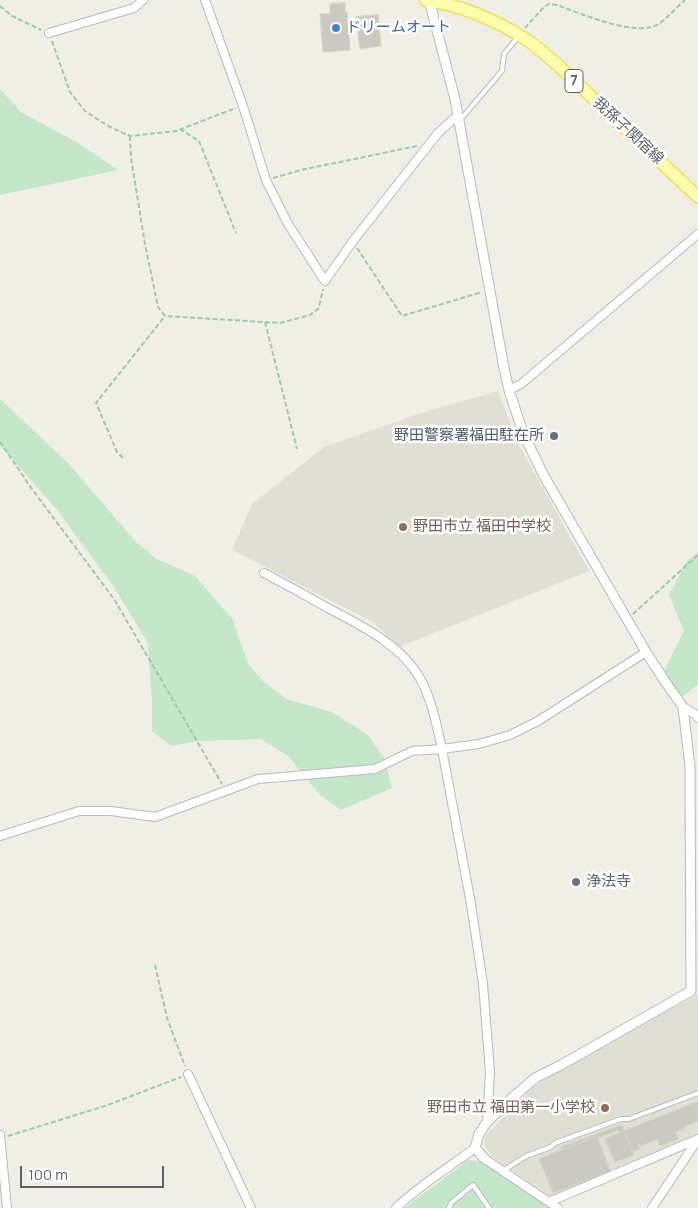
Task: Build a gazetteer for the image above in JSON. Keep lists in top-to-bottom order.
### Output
{
  "streets": {
    "main road": ["7", "我孫子関宿線"]
  },
  "places": [
    "ドリームオート",
    "野田警察署福田駐在所",
    "野田市立 福田中学校",
    "浄法寺",
    "野田市立 福田第一小学校"
  ],
  "scale_bar": "100 m"
}
